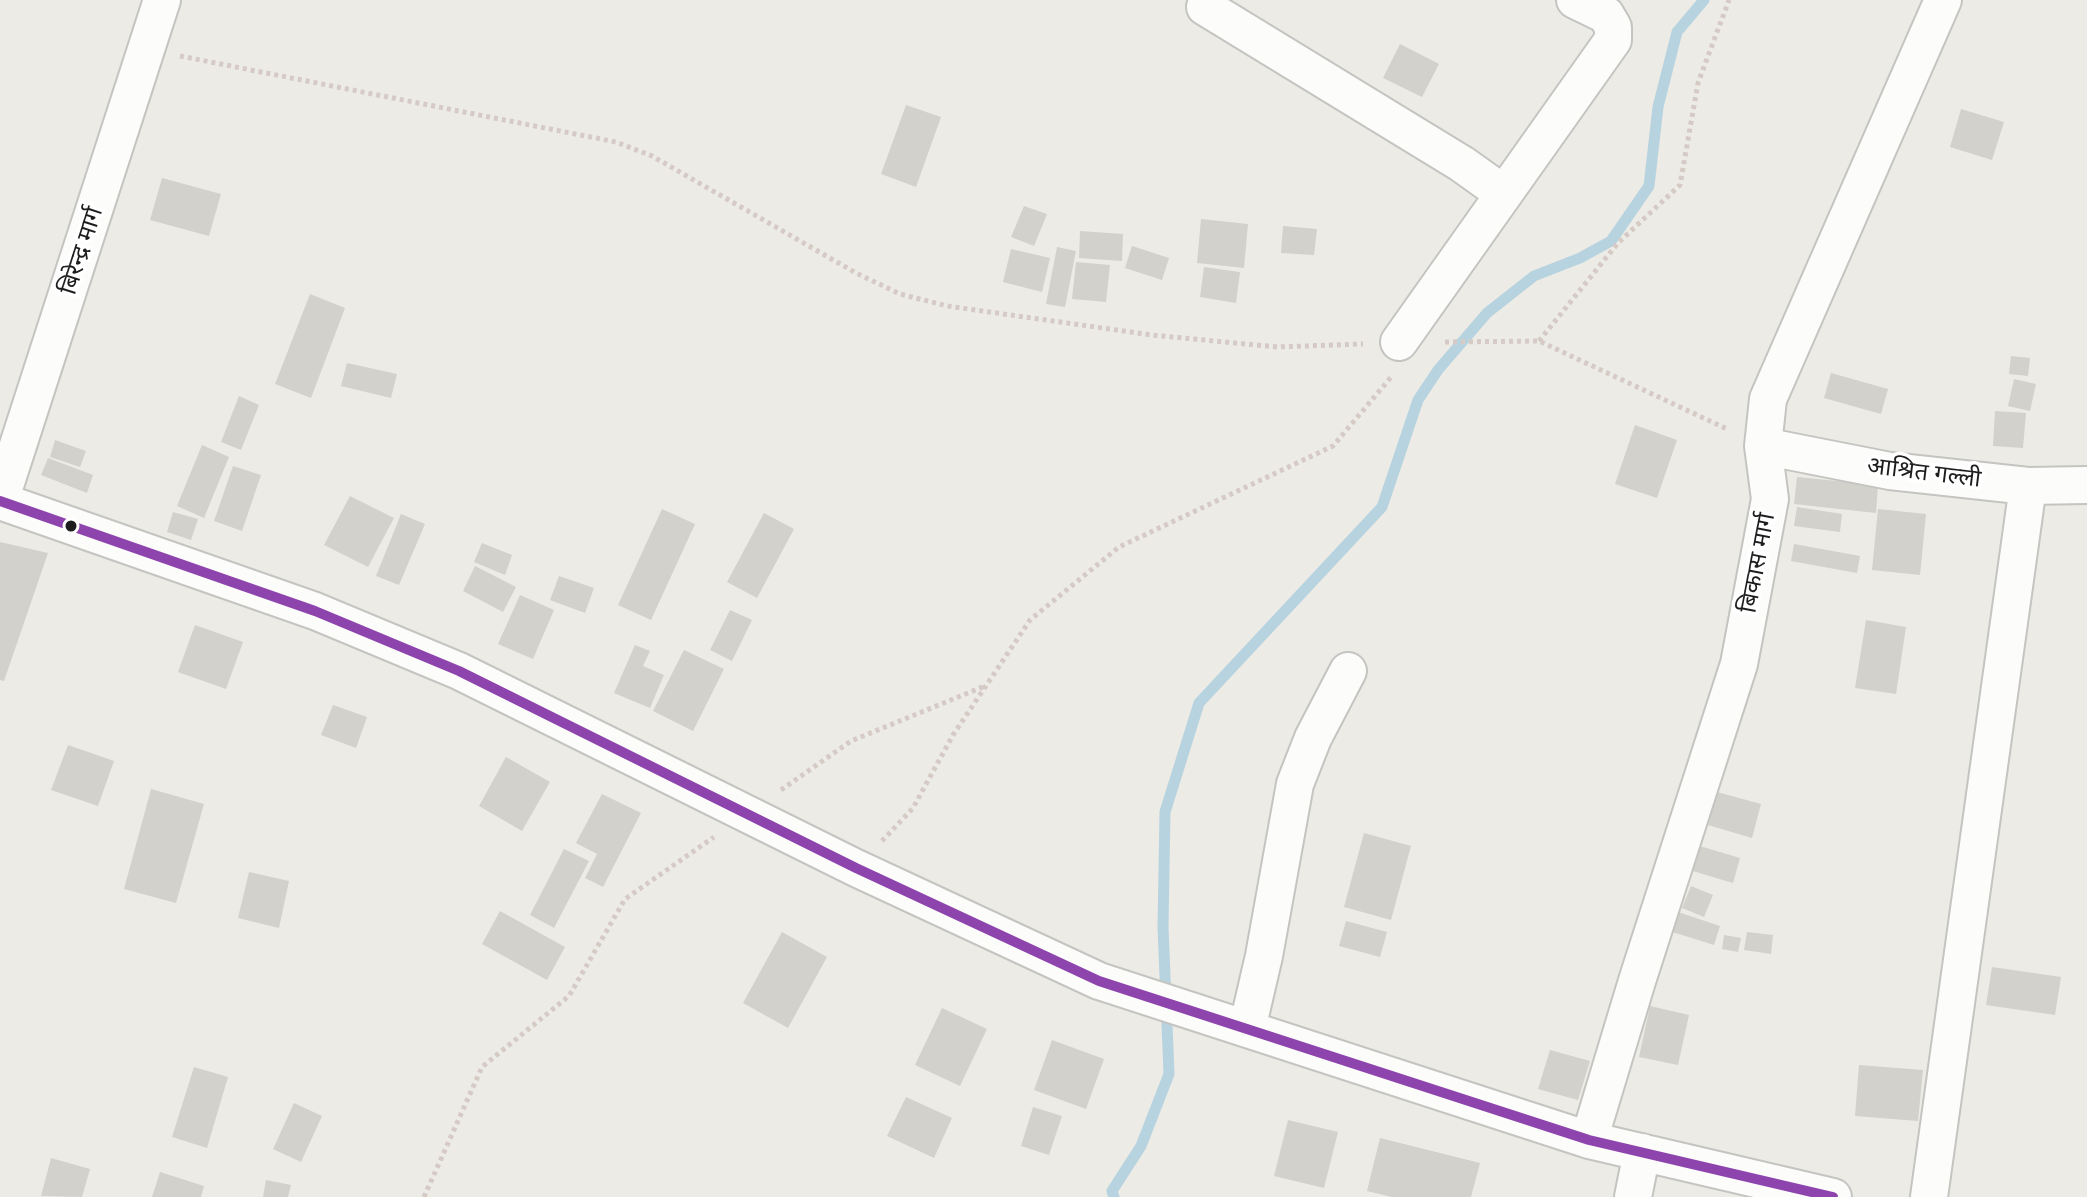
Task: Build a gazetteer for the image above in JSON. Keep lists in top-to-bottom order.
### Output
{
  "streets": {
    "street": ["बिरेन्द्र मार्ग", "आश्रित गल्ली", "बिकास मार्ग"]
  },
  "crossings": [
    ["आश्रित गल्ली", "बिकास मार्ग"]
  ]
}
